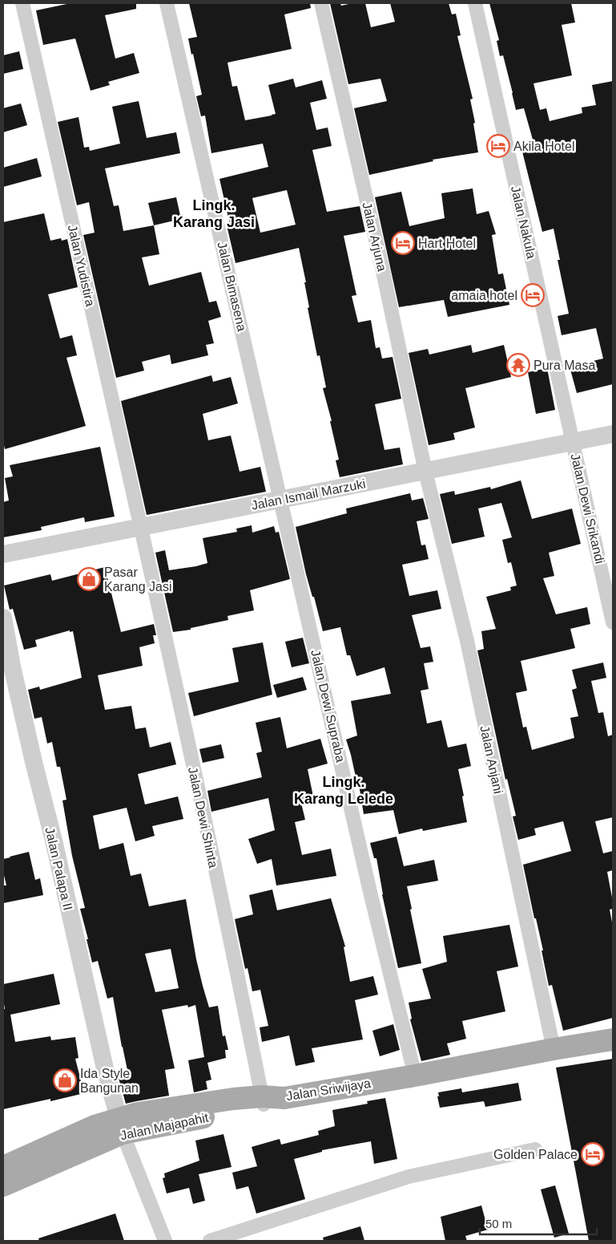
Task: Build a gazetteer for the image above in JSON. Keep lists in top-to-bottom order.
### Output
{
  "streets": {
    "main road": ["Jalan Sriwijaya", "Jalan Majapahit"],
    "street": [
      "Jalan Nakula",
      "Jalan Arjuna",
      "Jalan Yudistira",
      "Jalan Bimasena",
      "Jalan Ismail Marzuki",
      "Jalan Dewi Srikandi",
      "Jalan Dewi Supraba",
      "Jalan Anjani",
      "Jalan Dewi Shinta",
      "Jalan Palapa II"
    ]
  },
  "crossings": [
    ["Jalan Nakula", "Jalan Ismail Marzuki"],
    ["Jalan Nakula", "Jalan Dewi Srikandi"],
    ["Jalan Arjuna", "Jalan Ismail Marzuki"],
    ["Jalan Arjuna", "Jalan Anjani"],
    ["Jalan Yudistira", "Jalan Ismail Marzuki"],
    ["Jalan Yudistira", "Jalan Dewi Shinta"],
    ["Jalan Bimasena", "Jalan Ismail Marzuki"],
    ["Jalan Bimasena", "Jalan Dewi Supraba"],
    ["Jalan Ismail Marzuki", "Jalan Dewi Srikandi"],
    ["Jalan Ismail Marzuki", "Jalan Dewi Supraba"],
    ["Jalan Ismail Marzuki", "Jalan Anjani"],
    ["Jalan Ismail Marzuki", "Jalan Dewi Shinta"],
    ["Jalan Dewi Supraba", "Jalan Sriwijaya"],
    ["Jalan Anjani", "Jalan Sriwijaya"],
    ["Jalan Dewi Shinta", "Jalan Majapahit"],
    ["Jalan Palapa II", "Jalan Majapahit"],
    ["Jalan Sriwijaya", "Jalan Majapahit"]
  ],
  "districts": ["Lingk. Karang Jasi", "Lingk. Karang Lelede"],
  "places": {
    "hotel": [
      "Akila Hotel",
      "Hart Hotel",
      "amaia hotel",
      "Golden Palace"
    ],
    "temple": ["Pura Masa"],
    "shop": ["Pasar Karang Jasi", "Ida Style Bangunan"]
  },
  "scale_bar": "50 m"
}
